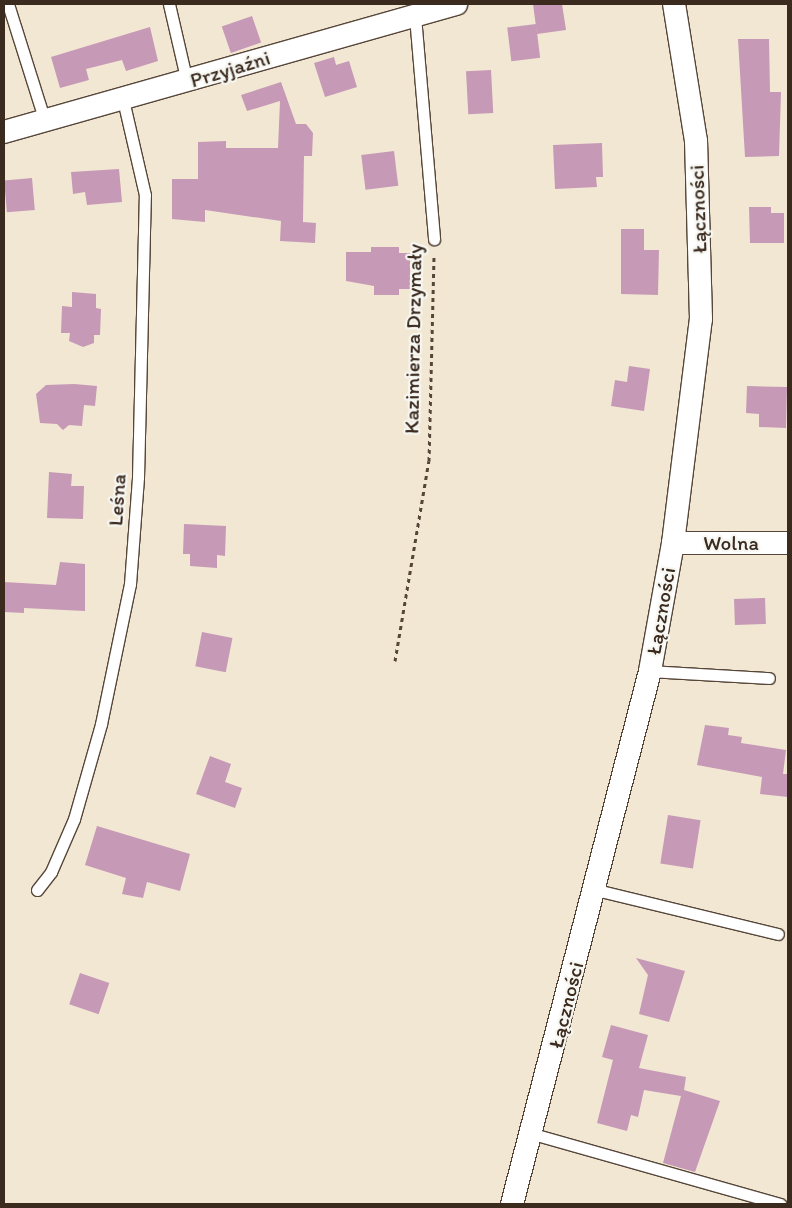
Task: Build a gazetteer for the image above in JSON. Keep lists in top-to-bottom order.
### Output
{
  "streets": {
    "street": ["Przyjaźni", "Łączności", "Wolna"],
    "lane": ["Kazimierza Drzymały", "Leśna"]
  },
  "crossings": [
    ["Przyjaźni", "Kazimierza Drzymały"],
    ["Przyjaźni", "Leśna"],
    ["Łączności", "Wolna"]
  ]
}
